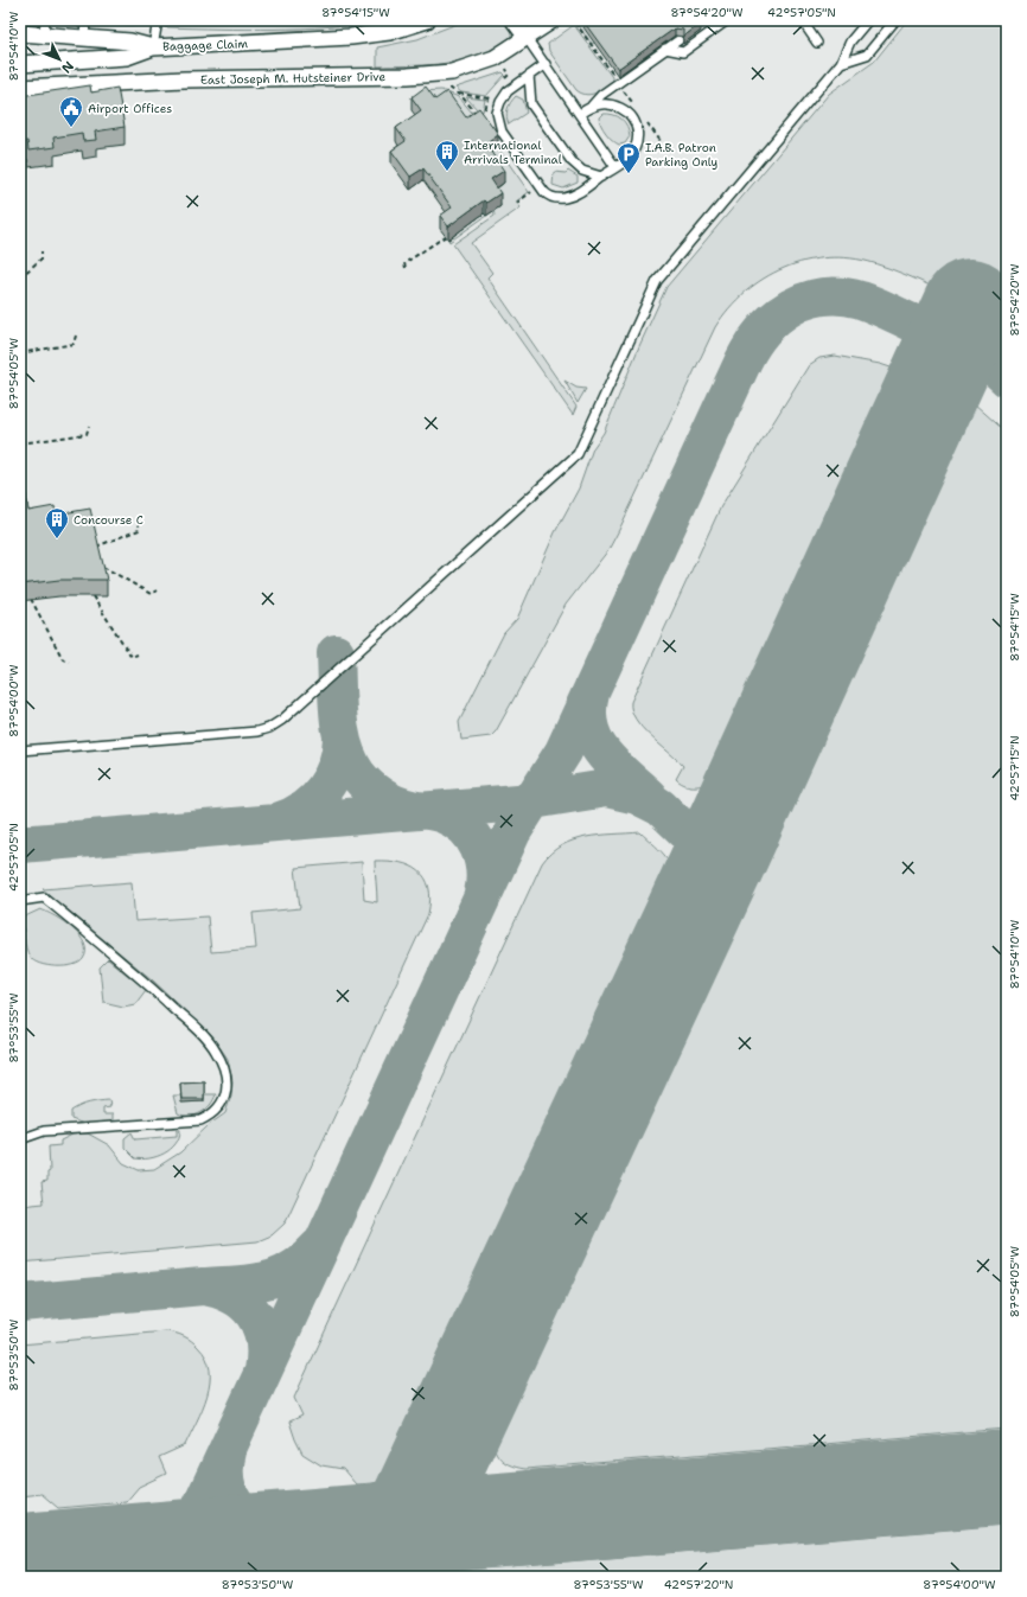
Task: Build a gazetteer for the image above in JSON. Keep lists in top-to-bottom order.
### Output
{
  "streets": {
    "street": ["Baggage Claim", "East Joseph M. Hutsteiner Drive"]
  },
  "places": {
    "public building": ["Airport Offices"],
    "building": ["International Arrivals Terminal", "Concourse C"],
    "parking": ["I.A.B. Patron Parking Only"]
  },
  "north": "bottom right",
  "coordinates": [
    "87°54'15\"W",
    "87°54'20\"W",
    "42°57'05\"N",
    "87°54'10\"W",
    "87°54'05\"W",
    "87°54'00\"W",
    "42°57'15\"N",
    "87°53'55\"W",
    "87°53'50\"W",
    "42°57'20\"N"
  ]
}
